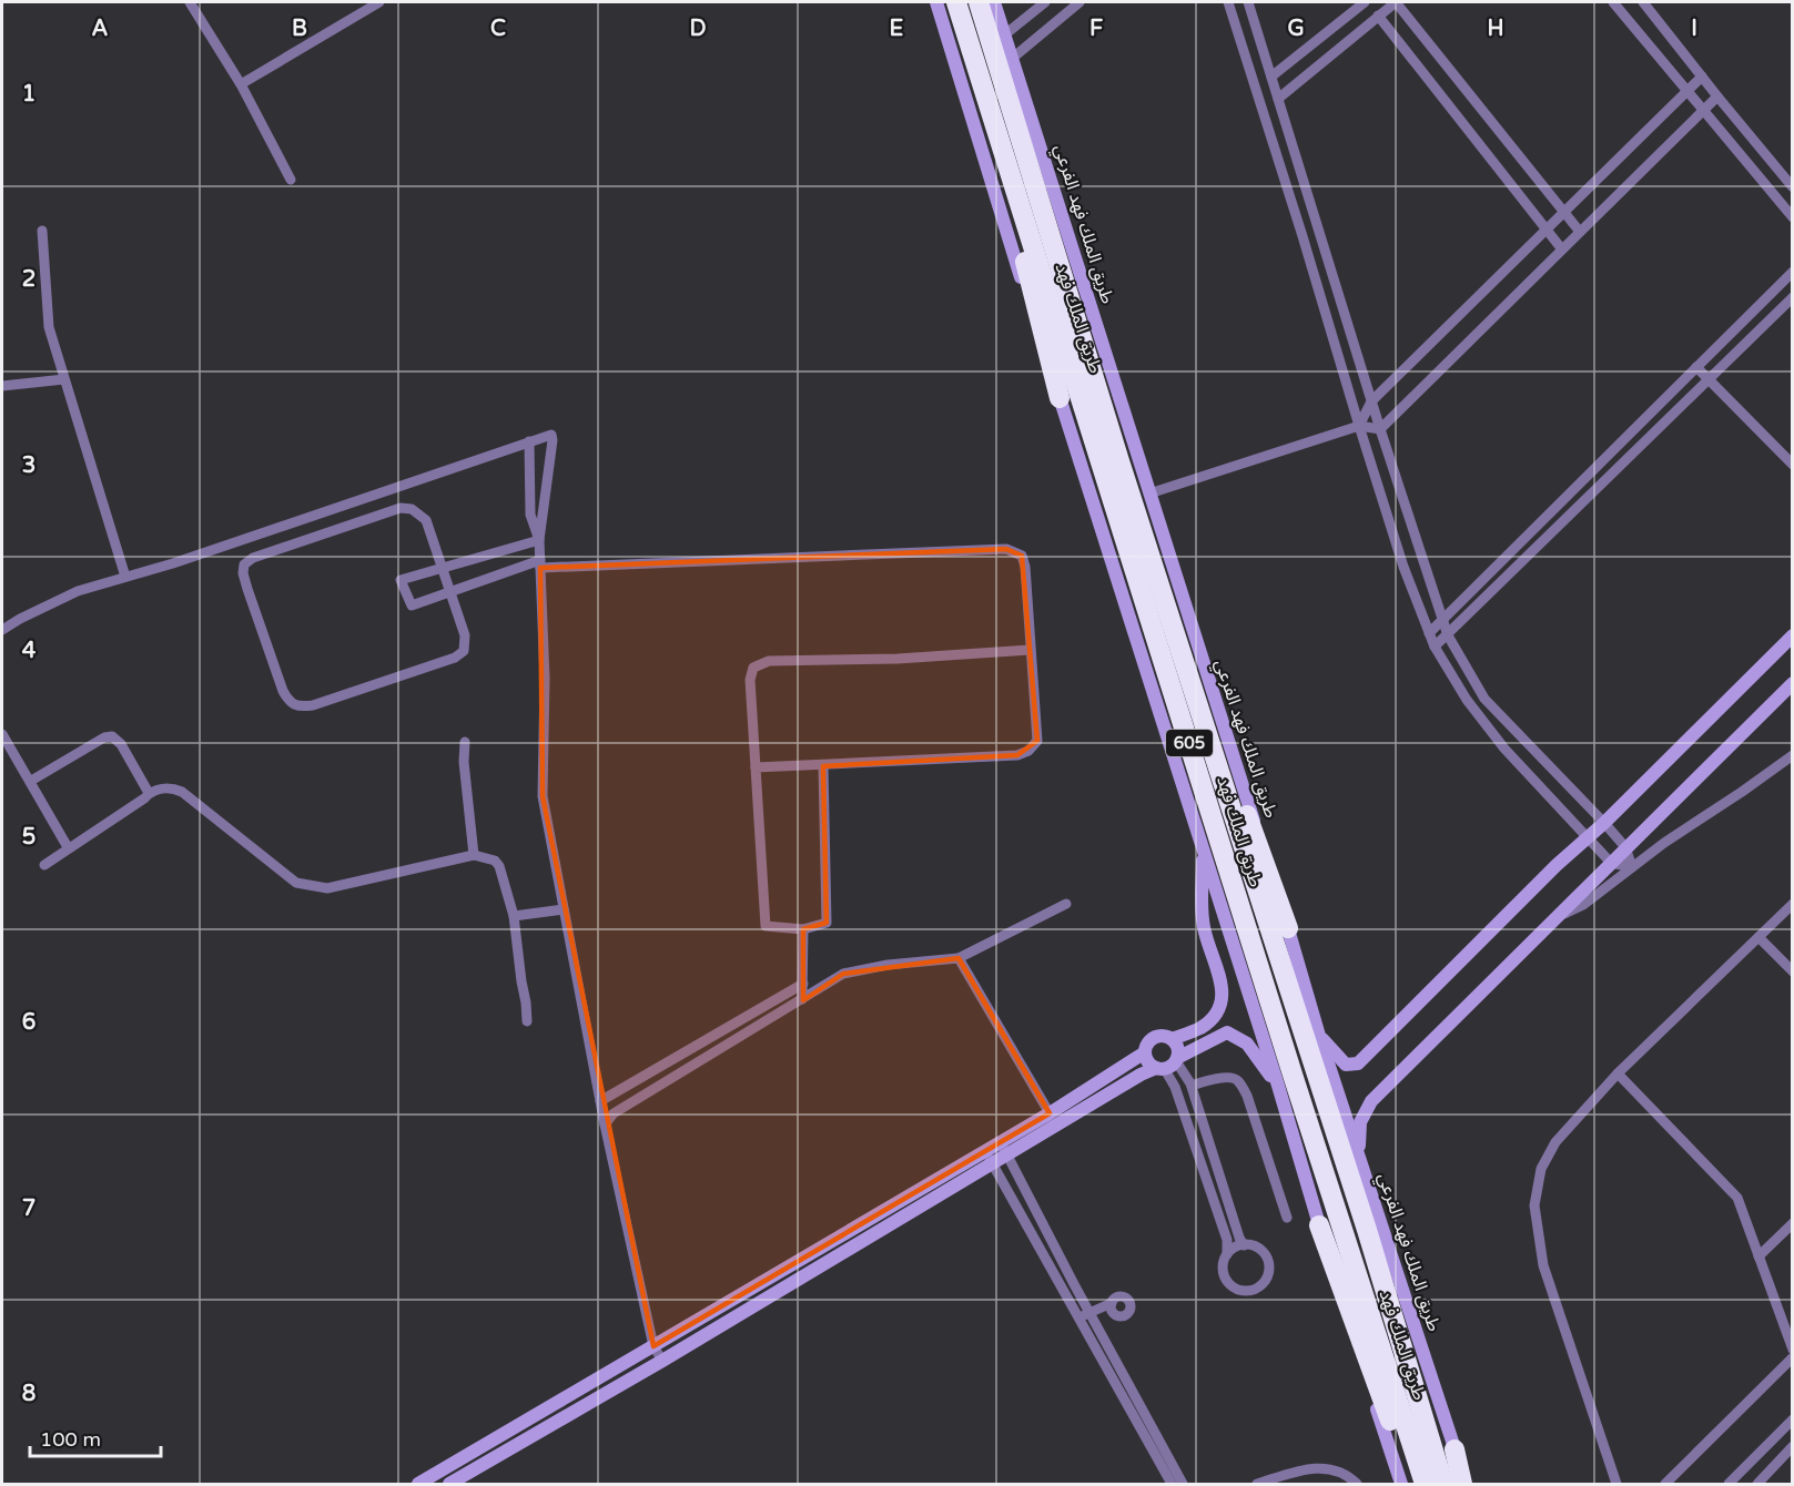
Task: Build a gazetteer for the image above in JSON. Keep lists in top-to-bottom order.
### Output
{
  "streets": {
    "highway": ["طريق الملك فهد", "605"],
    "main road": ["طريق الملك فهد الفرعي"]
  },
  "scale_bar": "100 m",
  "grid": {
    "columns": [
      "A",
      "B",
      "C",
      "D",
      "E",
      "F",
      "G",
      "H",
      "I"
    ],
    "rows": [
      "1",
      "2",
      "3",
      "4",
      "5",
      "6",
      "7",
      "8"
    ]
  }
}
